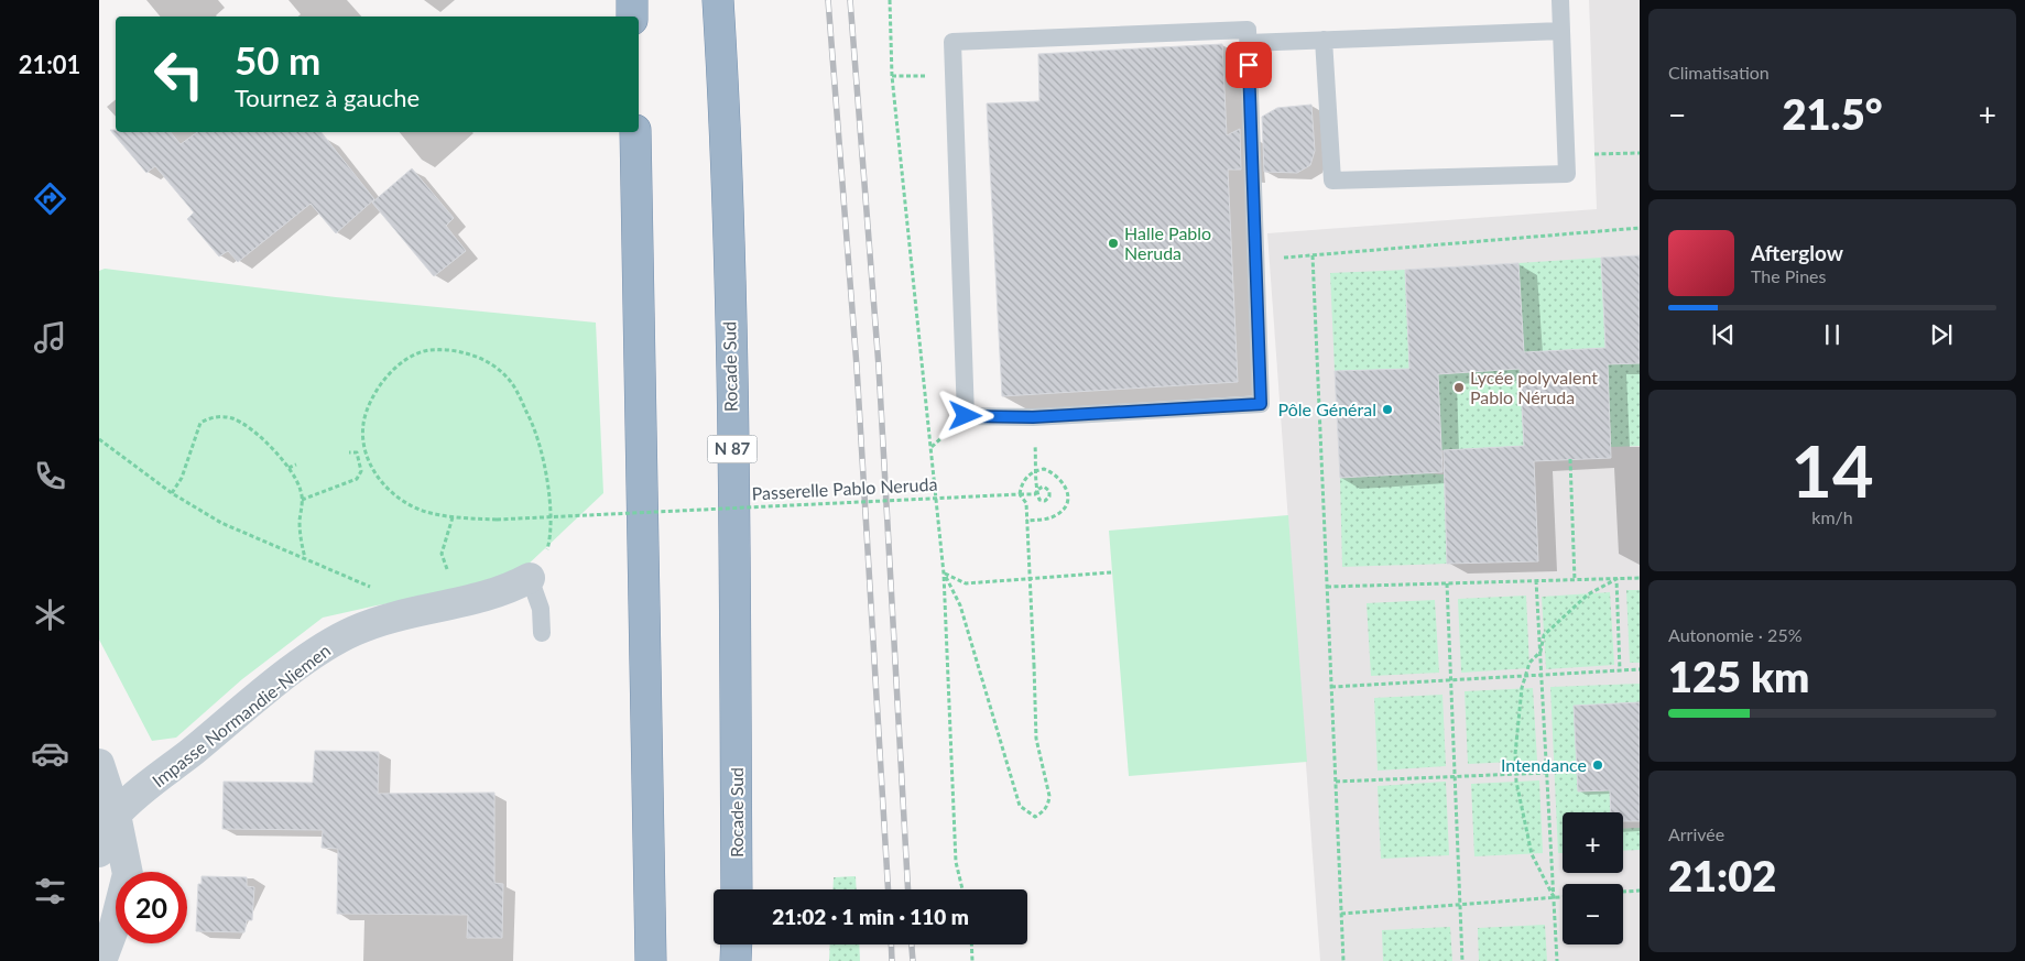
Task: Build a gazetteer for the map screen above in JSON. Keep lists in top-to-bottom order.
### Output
{
  "streets": {
    "highway": ["Rocade Sud", "N 87"],
    "street": ["Impasse Normandie-Niemen"],
    "path": ["Passerelle Pablo Neruda"]
  },
  "crossings": [
    ["Passerelle Pablo Neruda", "Impasse Normandie-Niemen"]
  ],
  "places": [
    "Halle Pablo Neruda",
    "Lycée polyvalent Pablo Néruda",
    "Pôle Général",
    "Intendance"
  ],
  "page": {
    "tabs": "21:01",
    "tile": [
      "Climatisation",
      ["14", "km/h"],
      ["Autonomie · 25%", "125 km"],
      ["Arrivée", "21:02"]
    ],
    "turn": ["50 m", "Tournez à gauche"],
    "heat": ["−", "21.5°", "+"],
    "song": ["Afterglow", "The Pines"],
    "map_buttons": ["+", "−"],
    "limit": "20",
    "trip": "21:02 · 1 min · 110 m"
  }
}
